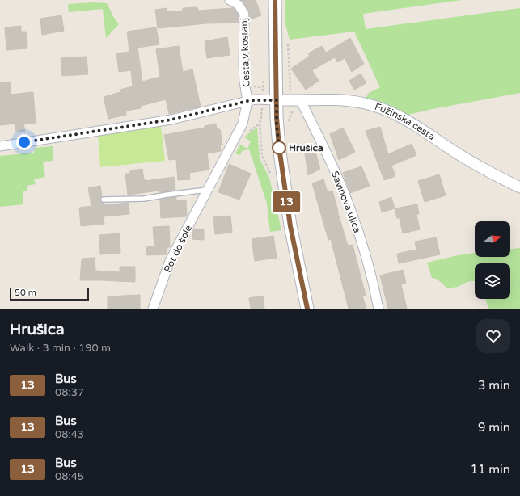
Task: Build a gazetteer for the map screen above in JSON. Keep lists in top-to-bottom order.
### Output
{
  "streets": {
    "street": [
      "Cesta v kostanj",
      "Fužinska cesta",
      "Savinova ulica",
      "Pot do šole"
    ]
  },
  "crossings": [
    ["Cesta v kostanj", "Fužinska cesta"],
    ["Cesta v kostanj", "Pot do šole"],
    ["Fužinska cesta", "Savinova ulica"]
  ],
  "places": ["Hrušica"],
  "lines": ["bus line 13"],
  "scale_bar": "50 m",
  "north": "right",
  "page": {
    "on_map": "13",
    "scale": "50 m",
    "heading": ["Hrušica", "Walk · 3 min · 190 m"],
    "list": [
      {
        "mark": "13",
        "name": "Bus",
        "note": "08:37",
        "value": "3 min"
      },
      {
        "mark": "13",
        "name": "Bus",
        "note": "08:43",
        "value": "9 min"
      },
      {
        "mark": "13",
        "name": "Bus",
        "note": "08:45",
        "value": "11 min"
      }
    ]
  }
}
